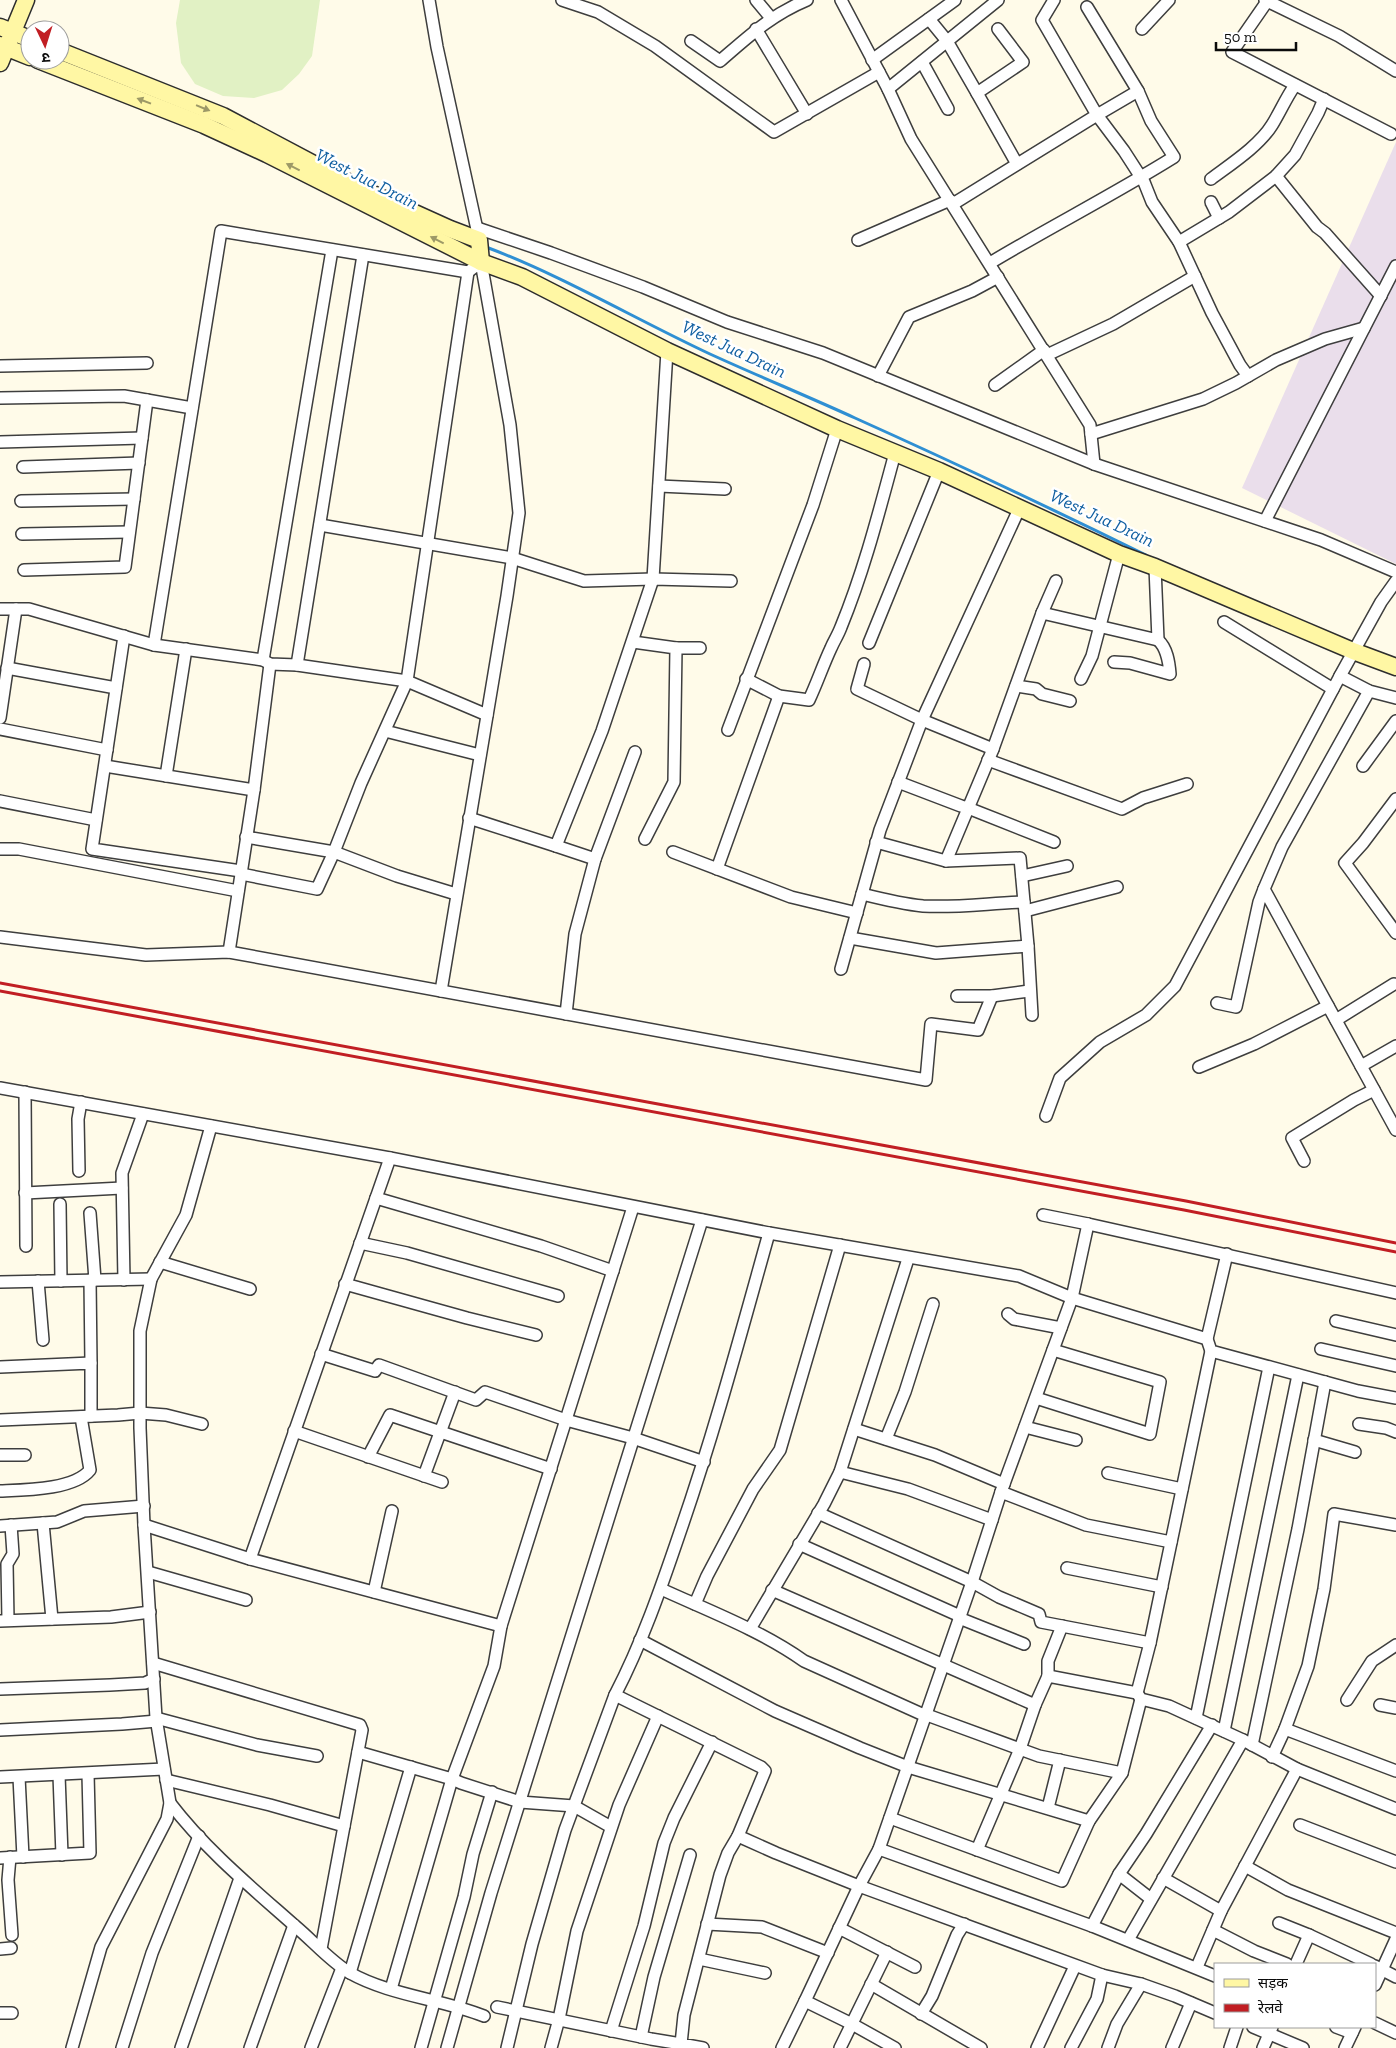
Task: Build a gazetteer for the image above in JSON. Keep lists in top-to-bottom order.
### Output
{
  "water": ["West Jua Drain"],
  "legend": ["सड़क", "रेलवे"],
  "scale_bar": "50 m",
  "north": "bottom"
}
